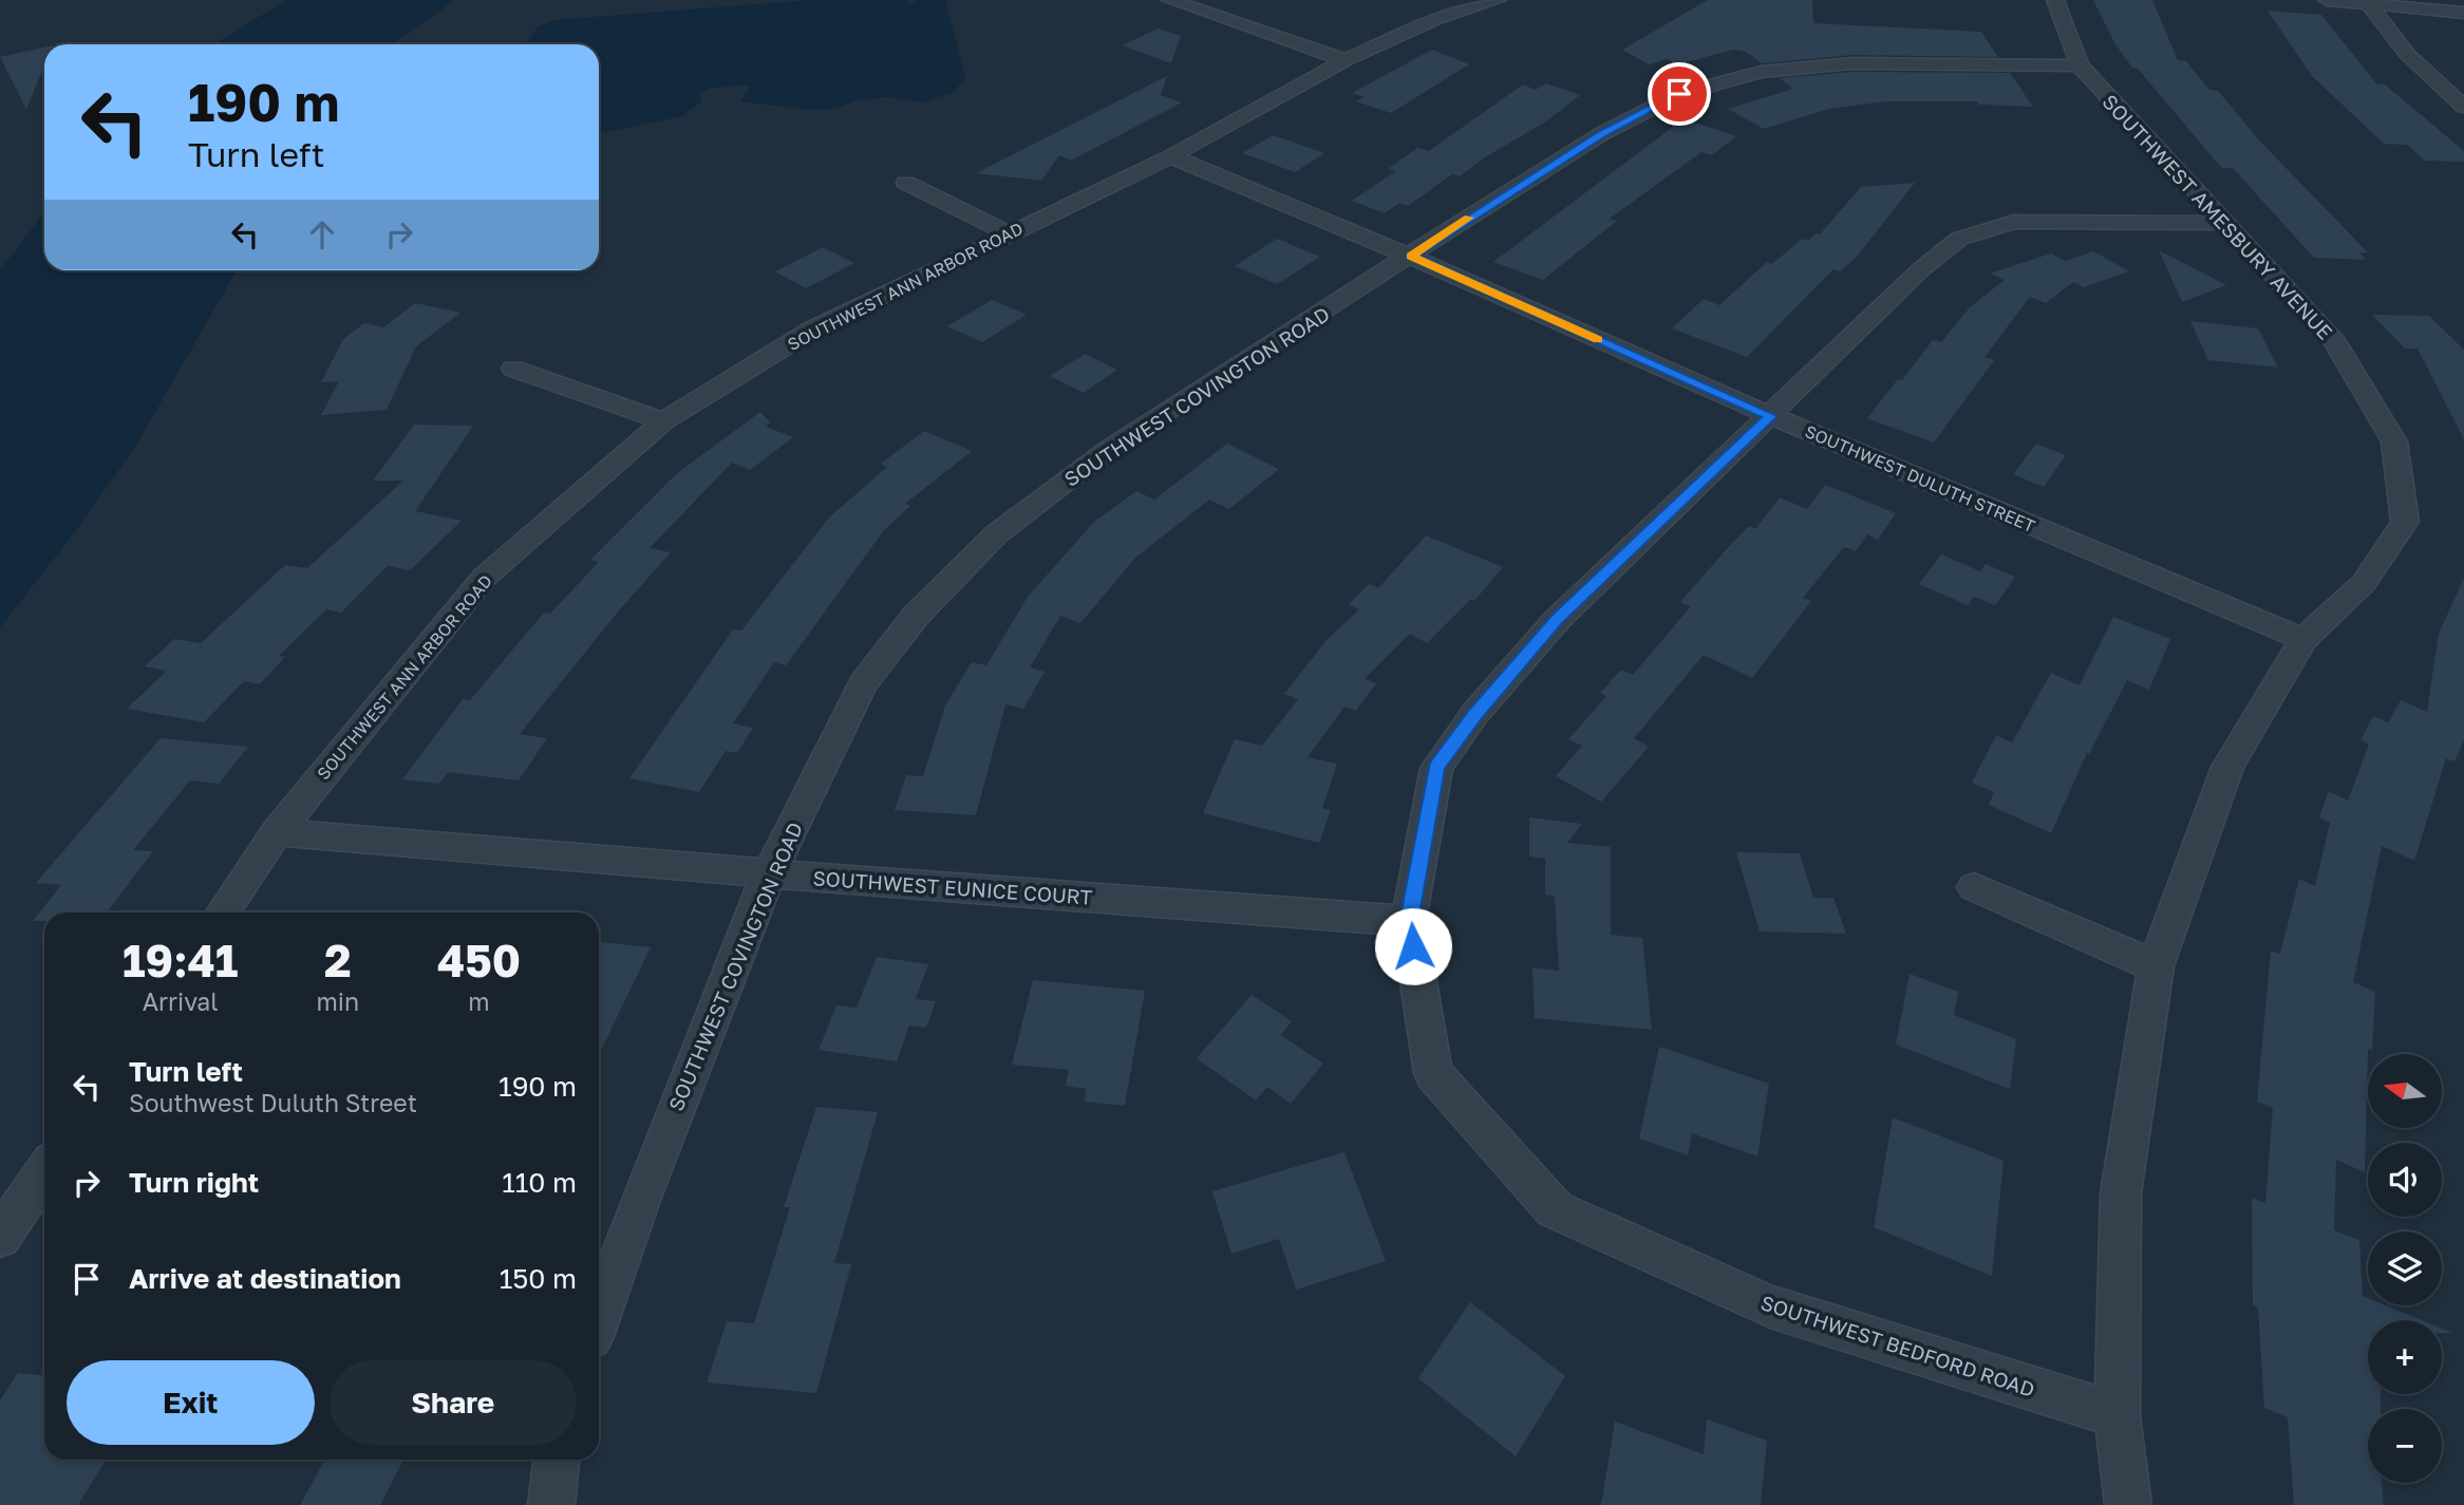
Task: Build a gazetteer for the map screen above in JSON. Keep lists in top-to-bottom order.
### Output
{
  "streets": {
    "street": [
      "SOUTHWEST AMESBURY AVENUE",
      "SOUTHWEST ANN ARBOR ROAD",
      "SOUTHWEST COVINGTON ROAD",
      "SOUTHWEST DULUTH STREET",
      "SOUTHWEST EUNICE COURT",
      "SOUTHWEST BEDFORD ROAD"
    ]
  },
  "crossings": [
    ["SOUTHWEST AMESBURY AVENUE", "SOUTHWEST COVINGTON ROAD"],
    ["SOUTHWEST AMESBURY AVENUE", "SOUTHWEST DULUTH STREET"],
    ["SOUTHWEST AMESBURY AVENUE", "SOUTHWEST BEDFORD ROAD"],
    ["SOUTHWEST ANN ARBOR ROAD", "SOUTHWEST DULUTH STREET"],
    ["SOUTHWEST ANN ARBOR ROAD", "SOUTHWEST EUNICE COURT"],
    ["SOUTHWEST COVINGTON ROAD", "SOUTHWEST DULUTH STREET"],
    ["SOUTHWEST COVINGTON ROAD", "SOUTHWEST EUNICE COURT"],
    ["SOUTHWEST DULUTH STREET", "SOUTHWEST BEDFORD ROAD"],
    ["SOUTHWEST EUNICE COURT", "SOUTHWEST BEDFORD ROAD"]
  ],
  "north": "left",
  "page": {
    "turn": ["190 m", "Turn left"],
    "eta": [
      "19:41",
      "Arrival",
      "2",
      "min",
      "450",
      "m"
    ],
    "list": [
      {
        "name": "Turn left",
        "note": "Southwest Duluth Street",
        "value": "190 m"
      },
      {
        "name": "Turn right",
        "value": "110 m"
      },
      {
        "name": "Arrive at destination",
        "value": "150 m"
      }
    ],
    "map_buttons": ["+", "−"],
    "buttons": ["Exit", "Share"]
  }
}
